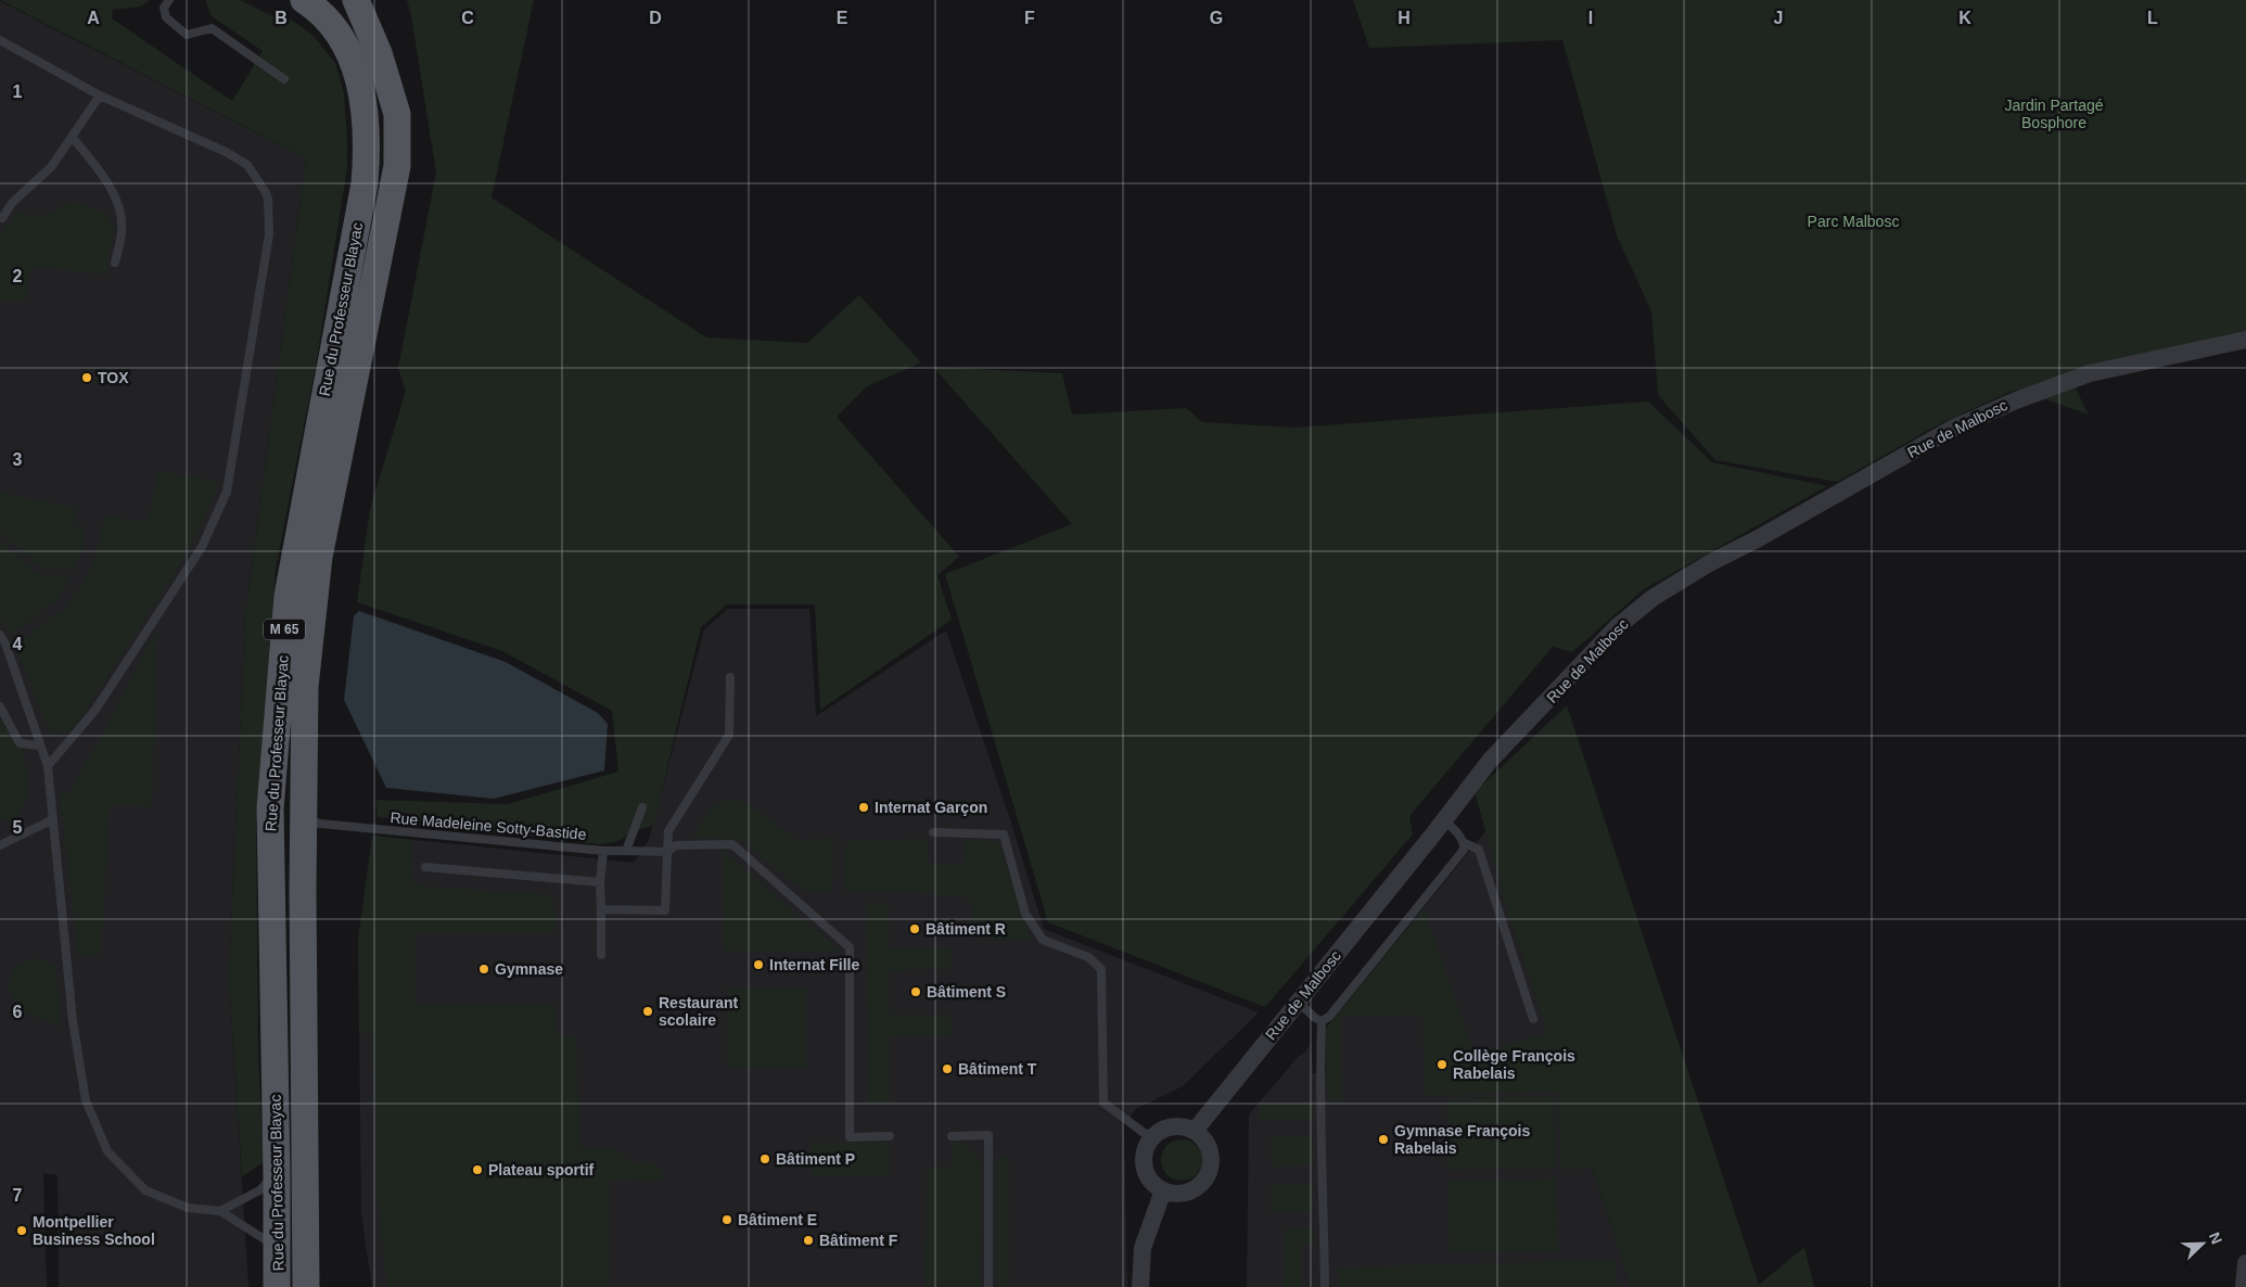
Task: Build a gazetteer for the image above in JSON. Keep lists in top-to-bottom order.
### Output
{
  "streets": {
    "main road": ["Rue du Professeur Blayac", "M 65"],
    "street": ["Rue de Malbosc"],
    "lane": ["Rue Madeleine Sotty-Bastide"]
  },
  "crossings": [
    ["Rue du Professeur Blayac", "Rue Madeleine Sotty-Bastide"]
  ],
  "parks": ["Jardin Partagé Bosphore", "Parc Malbosc"],
  "places": [
    "TOX",
    "Internat Garçon",
    "Bâtiment R",
    "Internat Fille",
    "Gymnase",
    "Bâtiment S",
    "Restaurant scolaire",
    "Collège François Rabelais",
    "Bâtiment T",
    "Gymnase François Rabelais",
    "Bâtiment P",
    "Plateau sportif",
    "Bâtiment E",
    "Montpellier Business School",
    "Bâtiment F"
  ],
  "north": "top right",
  "grid": {
    "columns": [
      "A",
      "B",
      "C",
      "D",
      "E",
      "F",
      "G",
      "H",
      "I",
      "J",
      "K",
      "L"
    ],
    "rows": [
      "1",
      "2",
      "3",
      "4",
      "5",
      "6",
      "7"
    ]
  }
}
